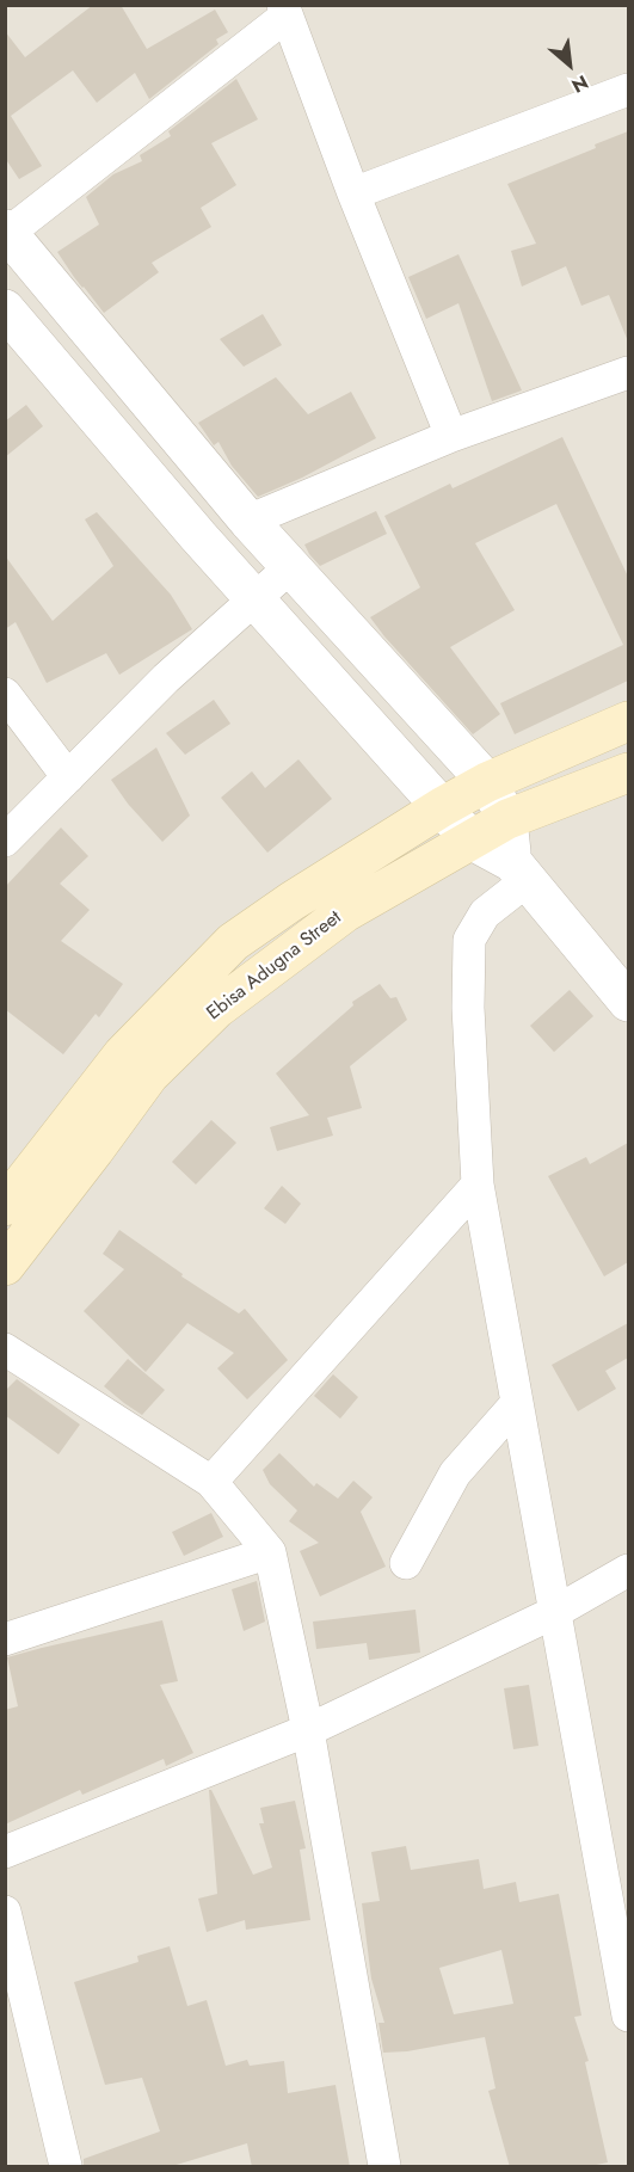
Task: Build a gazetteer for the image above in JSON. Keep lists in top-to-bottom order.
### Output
{
  "streets": {
    "main road": ["Ebisa Adugna Street"]
  },
  "north": "bottom right"
}
